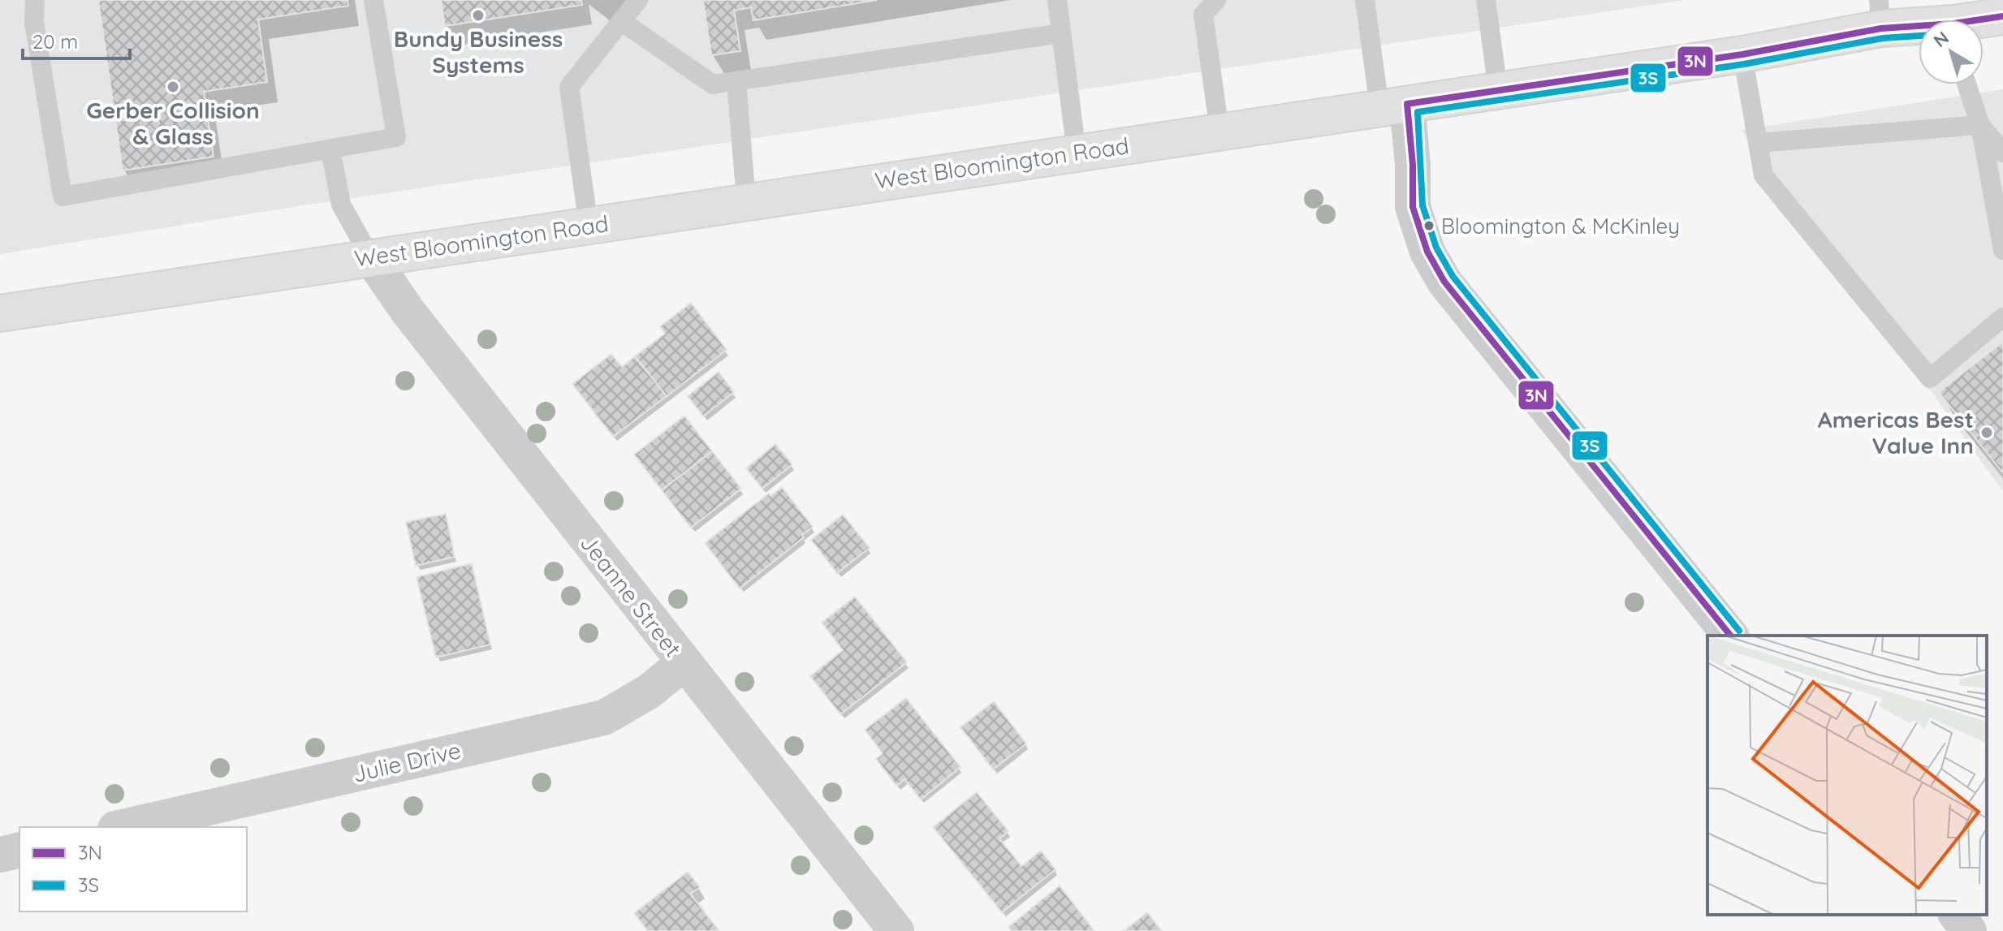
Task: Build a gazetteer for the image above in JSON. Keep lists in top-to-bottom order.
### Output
{
  "streets": {
    "main road": ["West Bloomington Road"],
    "street": ["Jeanne Street", "Julie Drive"]
  },
  "crossings": [
    ["West Bloomington Road", "Jeanne Street"],
    ["Jeanne Street", "Julie Drive"]
  ],
  "places": [
    "Bundy Business Systems",
    "Gerber Collision & Glass",
    "Bloomington & McKinley",
    "Americas Best Value Inn"
  ],
  "lines": ["transit line 3N", "transit line 3S"],
  "legend": ["3N", "3S"],
  "scale_bar": "20 m",
  "north": "top left"
}
